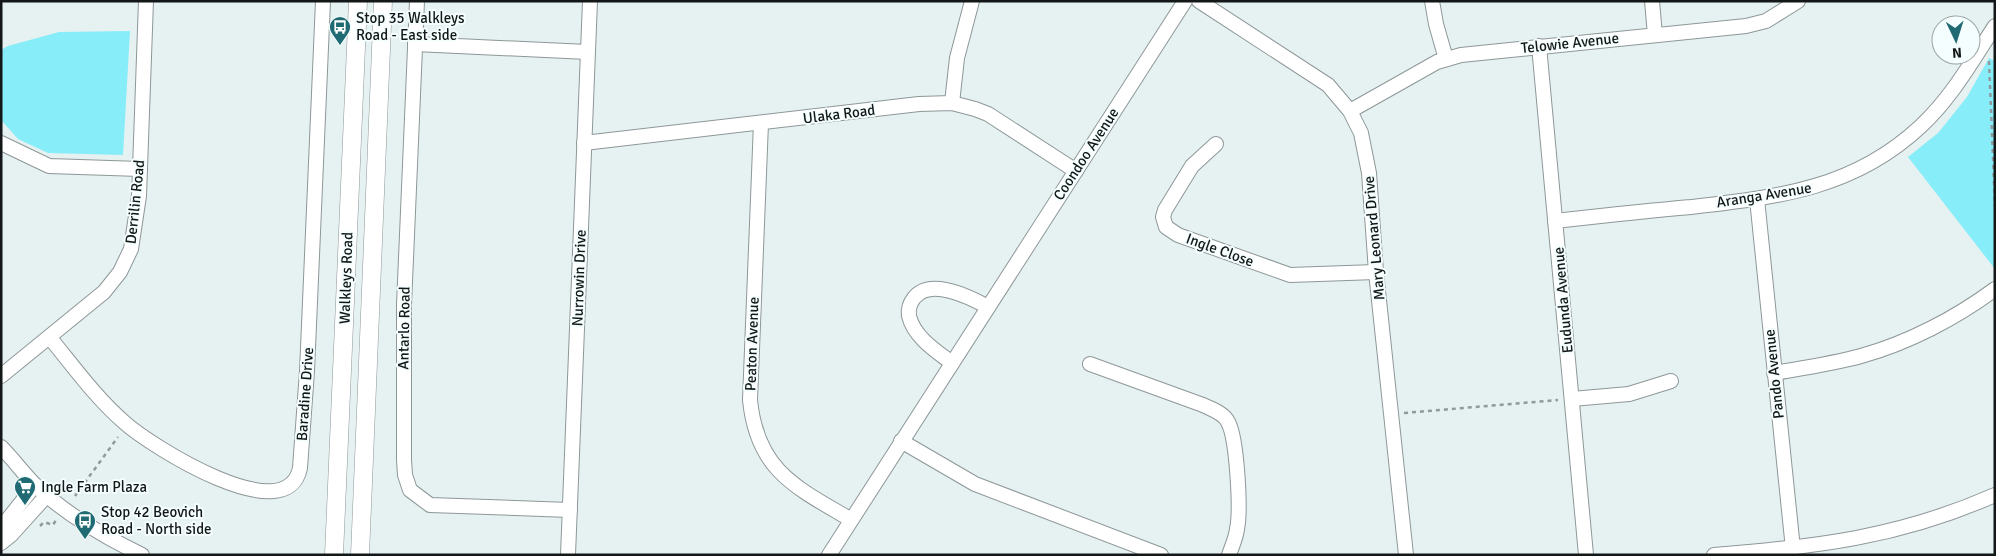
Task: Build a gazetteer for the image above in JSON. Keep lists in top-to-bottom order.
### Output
{
  "streets": {
    "main road": ["Walkleys Road"],
    "street": [
      "Telowie Avenue",
      "Ulaka Road",
      "Coondoo Avenue",
      "Aranga Avenue",
      "Derrilin Road",
      "Mary Leonard Drive",
      "Ingle Close",
      "Nurrowin Drive",
      "Eudunda Avenue",
      "Antarlo Road",
      "Peaton Avenue",
      "Pando Avenue",
      "Baradine Drive"
    ]
  },
  "crossings": [
    ["Telowie Avenue", "Mary Leonard Drive"],
    ["Telowie Avenue", "Eudunda Avenue"],
    ["Ulaka Road", "Coondoo Avenue"],
    ["Ulaka Road", "Nurrowin Drive"],
    ["Ulaka Road", "Peaton Avenue"],
    ["Coondoo Avenue", "Peaton Avenue"],
    ["Aranga Avenue", "Eudunda Avenue"],
    ["Aranga Avenue", "Pando Avenue"],
    ["Derrilin Road", "Baradine Drive"],
    ["Mary Leonard Drive", "Ingle Close"],
    ["Nurrowin Drive", "Antarlo Road"]
  ],
  "places": {
    "bus stop": ["Stop 35 Walkleys Road - East side", "Stop 42 Beovich Road - North side"],
    "supermarket": ["Ingle Farm Plaza"]
  },
  "north": "bottom"
}
